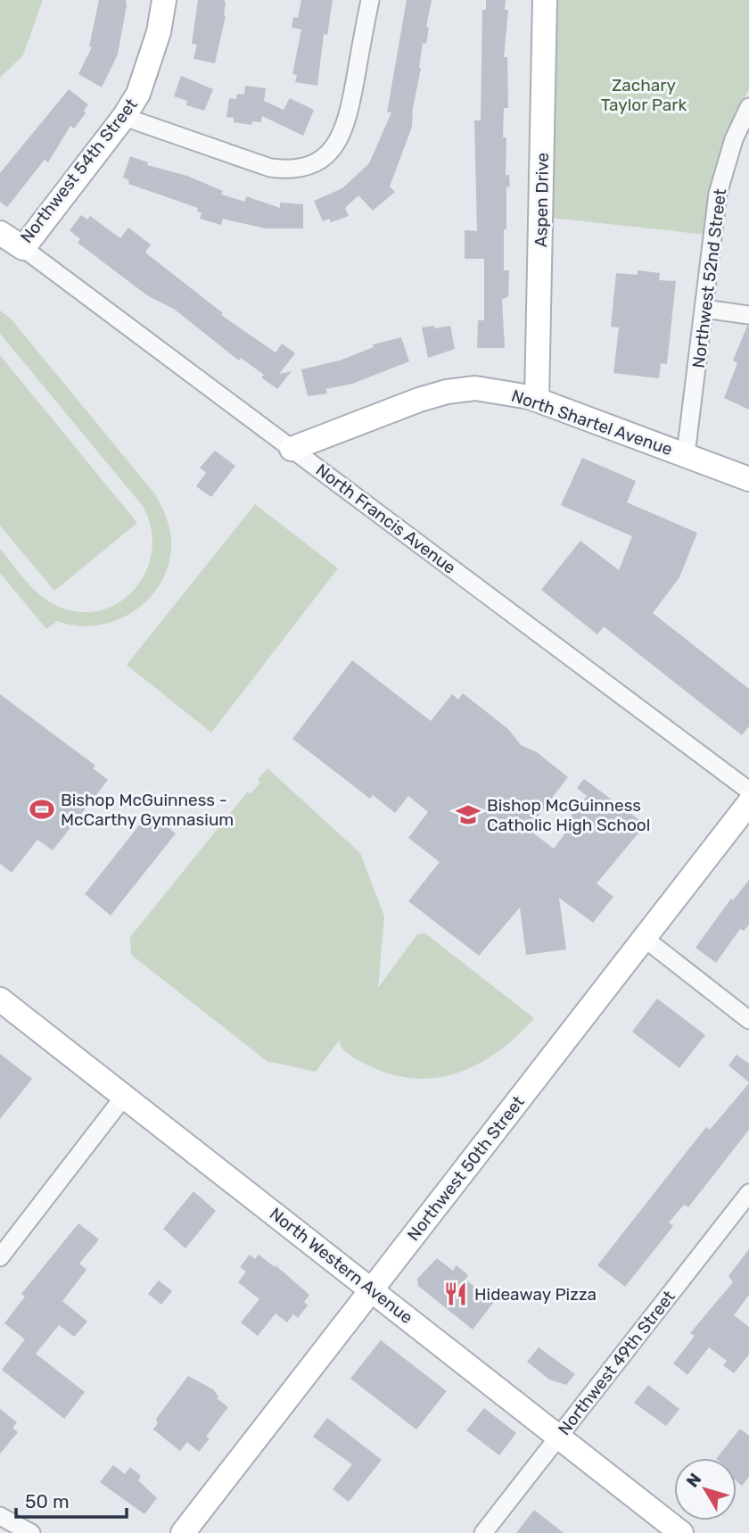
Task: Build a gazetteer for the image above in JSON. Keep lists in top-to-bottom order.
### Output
{
  "streets": {
    "street": [
      "Northwest 54th Street",
      "Aspen Drive",
      "Northwest 52nd Street",
      "North Shartel Avenue",
      "North Francis Avenue",
      "Northwest 50th Street",
      "North Western Avenue",
      "Northwest 49th Street"
    ]
  },
  "crossings": [
    ["Northwest 54th Street", "North Francis Avenue"],
    ["Aspen Drive", "North Shartel Avenue"],
    ["Northwest 52nd Street", "North Shartel Avenue"],
    ["North Shartel Avenue", "North Francis Avenue"],
    ["Northwest 50th Street", "North Western Avenue"],
    ["North Western Avenue", "Northwest 49th Street"]
  ],
  "parks": ["Zachary Taylor Park"],
  "places": {
    "sports": ["Bishop McGuinness - McCarthy Gymnasium"],
    "school or university": ["Bishop McGuinness Catholic High School"],
    "restaurant": ["Hideaway Pizza"]
  },
  "scale_bar": "50 m",
  "north": "top left"
}
